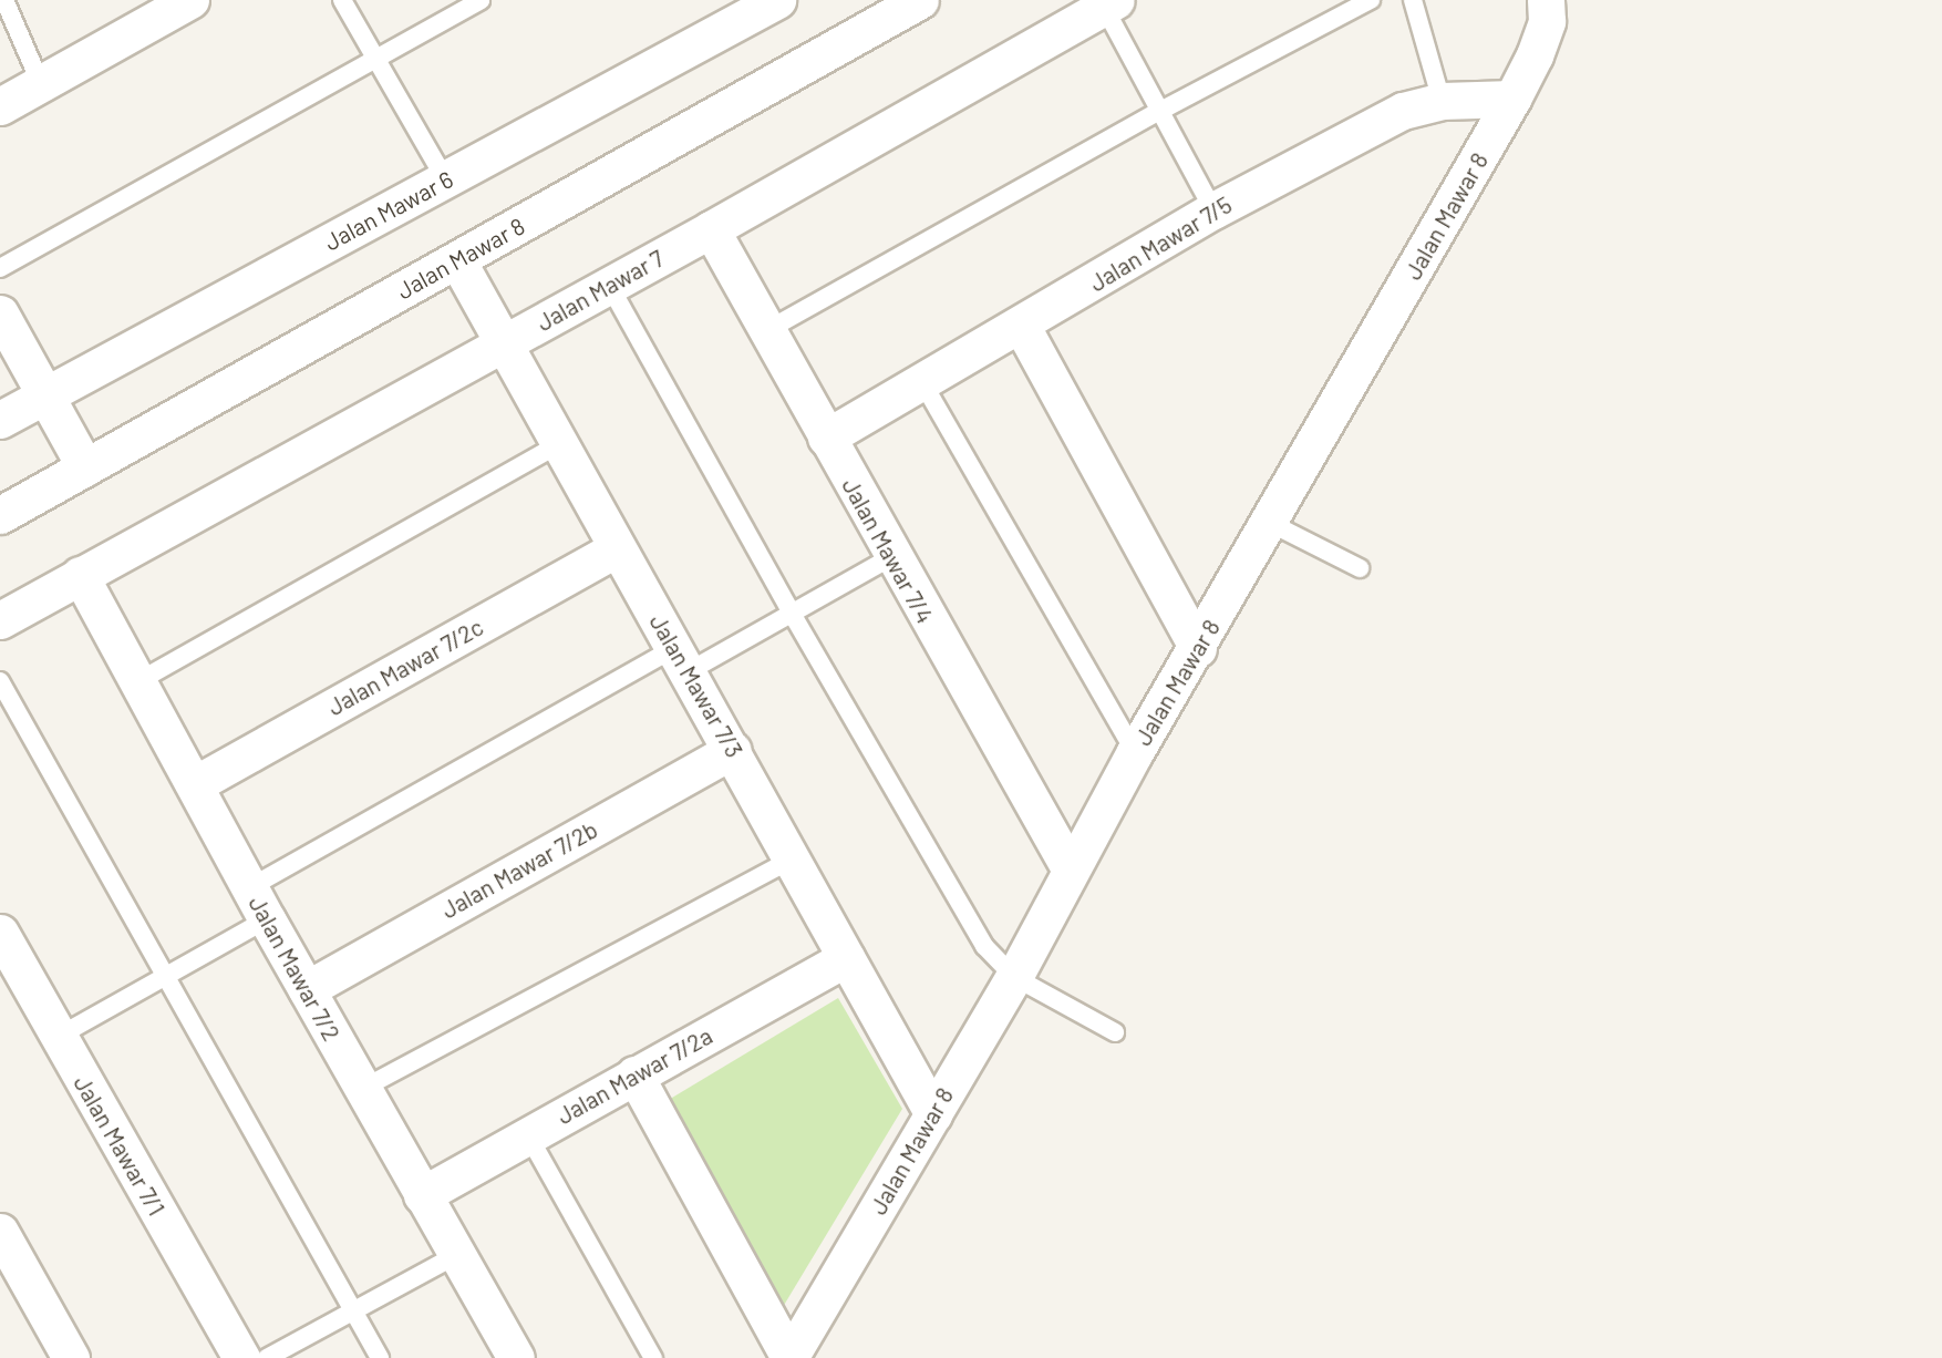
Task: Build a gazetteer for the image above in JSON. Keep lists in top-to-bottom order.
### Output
{
  "streets": {
    "street": [
      "Jalan Mawar 6",
      "Jalan Mawar 8",
      "Jalan Mawar 7/5",
      "Jalan Mawar 7",
      "Jalan Mawar 7/4",
      "Jalan Mawar 7/2c",
      "Jalan Mawar 7/3",
      "Jalan Mawar 7/2b",
      "Jalan Mawar 7/2",
      "Jalan Mawar 7/2a",
      "Jalan Mawar 7/1"
    ]
  },
  "crossings": [
    ["Jalan Mawar 8", "Jalan Mawar 7/5"],
    ["Jalan Mawar 8", "Jalan Mawar 7/4"],
    ["Jalan Mawar 8", "Jalan Mawar 7/3"],
    ["Jalan Mawar 7/5", "Jalan Mawar 7/4"],
    ["Jalan Mawar 7", "Jalan Mawar 7/4"],
    ["Jalan Mawar 7", "Jalan Mawar 7/3"],
    ["Jalan Mawar 7", "Jalan Mawar 7/2"],
    ["Jalan Mawar 7/2c", "Jalan Mawar 7/3"],
    ["Jalan Mawar 7/2c", "Jalan Mawar 7/2"],
    ["Jalan Mawar 7/3", "Jalan Mawar 7/2b"],
    ["Jalan Mawar 7/3", "Jalan Mawar 7/2a"],
    ["Jalan Mawar 7/2b", "Jalan Mawar 7/2"],
    ["Jalan Mawar 7/2", "Jalan Mawar 7/2a"]
  ]
}
